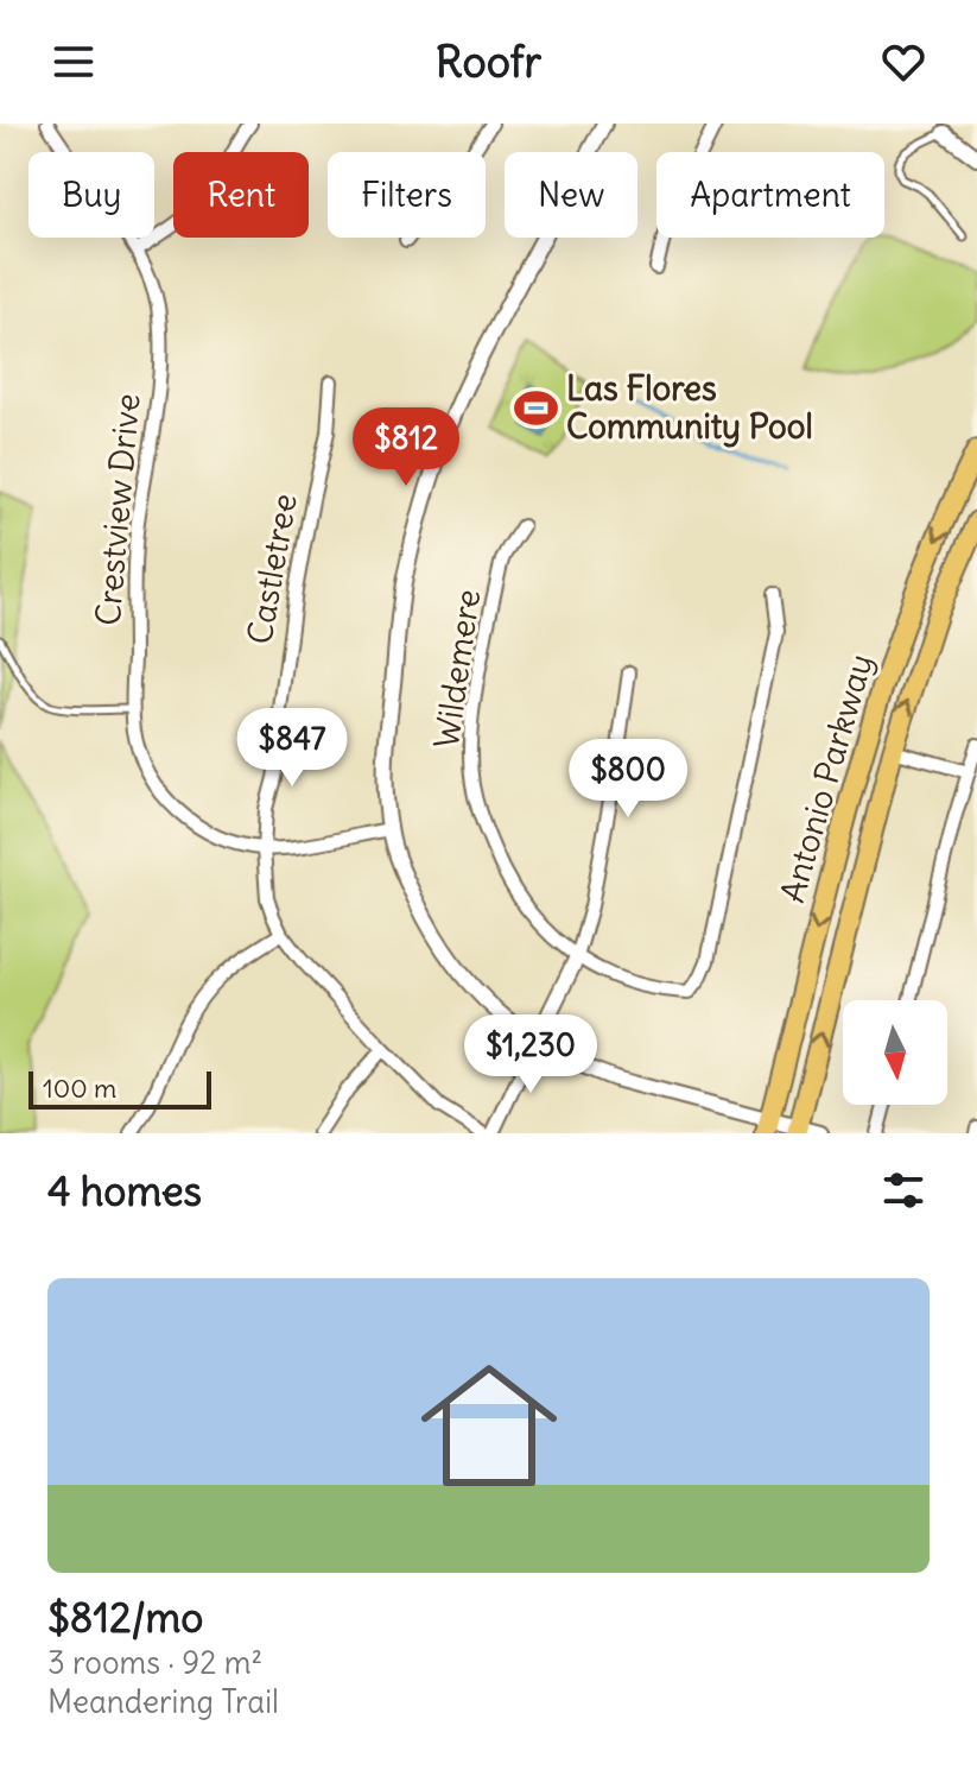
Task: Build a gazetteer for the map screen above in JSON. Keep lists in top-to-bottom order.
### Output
{
  "streets": {
    "main road": ["Antonio Parkway"],
    "street": ["Crestview Drive", "Castletree", "Wildemere"]
  },
  "crossings": [
    ["Crestview Drive", "Castletree"]
  ],
  "places": {
    "sports": ["Las Flores Community Pool"]
  },
  "scale_bar": "100 m",
  "north": "bottom",
  "page": {
    "header": "Roofr",
    "chip": [
      "Buy",
      "Rent",
      "Filters",
      "New",
      "Apartment"
    ],
    "price": [
      "$812",
      "$847",
      "$800",
      "$1,230"
    ],
    "scale": "100 m",
    "heading": "4 homes",
    "list": [
      {
        "name": "$812/mo",
        "note": "3 rooms · 92 m² · Meandering Trail"
      }
    ]
  }
}
